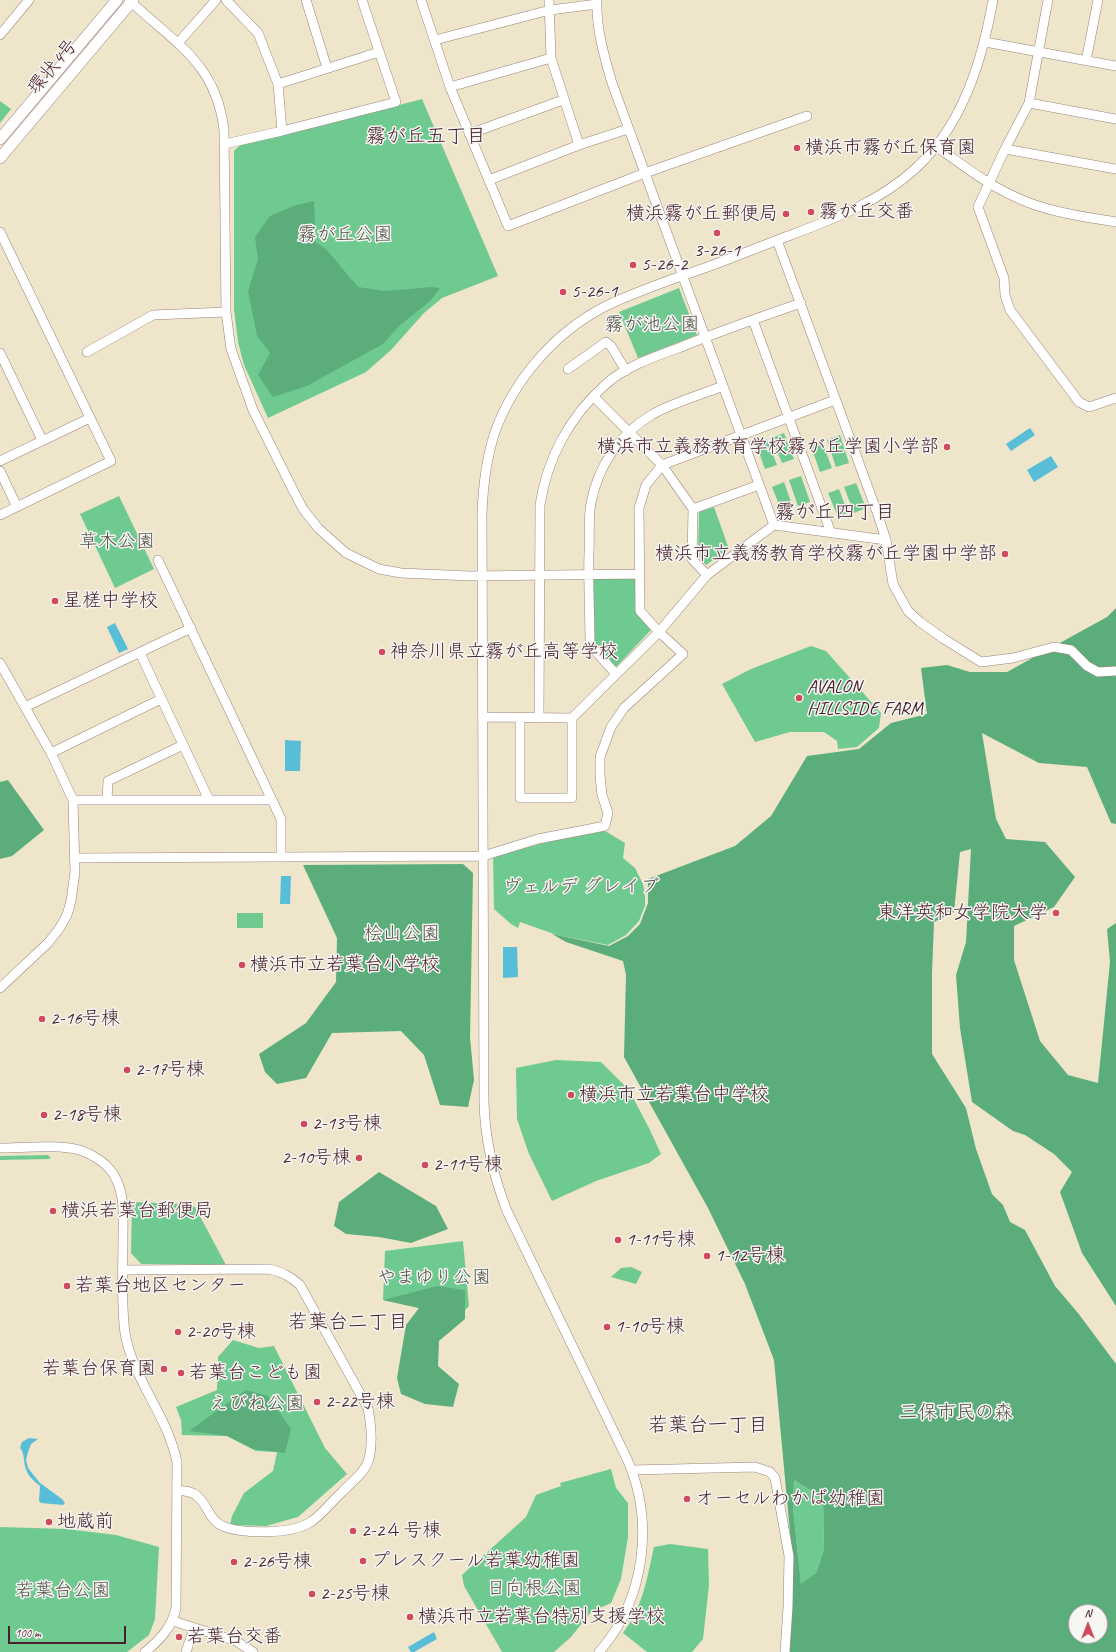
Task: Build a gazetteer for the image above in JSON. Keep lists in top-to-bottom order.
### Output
{
  "streets": {
    "main road": ["環状4号"]
  },
  "districts": [
    "霧が丘五丁目",
    "霧が丘四丁目",
    "若葉台二丁目",
    "若葉台一丁目"
  ],
  "parks": [
    "霧が丘公園",
    "霧が池公園",
    "草木公園",
    "ヴェルデ グレイブ",
    "桧山公園",
    "やまゆり公園",
    "えびね公園",
    "三保市民の森",
    "日向根公園",
    "若葉台公園"
  ],
  "places": [
    "横浜市霧が丘保育園",
    "霧が丘交番",
    "横浜霧が丘郵便局",
    "3-26-1",
    "5-26-2",
    "5-26-1",
    "横浜市立義務教育学校霧が丘学園小学部",
    "横浜市立義務教育学校霧が丘学園中学部",
    "星槎中学校",
    "神奈川県立霧が丘高等学校",
    "AVALON HILLSIDE FARM",
    "東洋英和女学院大学",
    "横浜市立若葉台小学校",
    "2-16号棟",
    "2-17号棟",
    "横浜市立若葉台中学校",
    "2-18号棟",
    "2-13号棟",
    "2-10号棟",
    "2-11号棟",
    "横浜若葉台郵便局",
    "1-11号棟",
    "1-12号棟",
    "若葉台地区センター",
    "1-10号棟",
    "2-20号棟",
    "若葉台保育園",
    "若葉台こども園",
    "2-22号棟",
    "オーセルわかば幼稚園",
    "地蔵前",
    "2-2４号棟",
    "プレスクール若葉幼稚園",
    "2-26号棟",
    "2-25号棟",
    "横浜市立若葉台特別支援学校",
    "若葉台交番"
  ],
  "scale_bar": "100 m",
  "north": "top"
}
